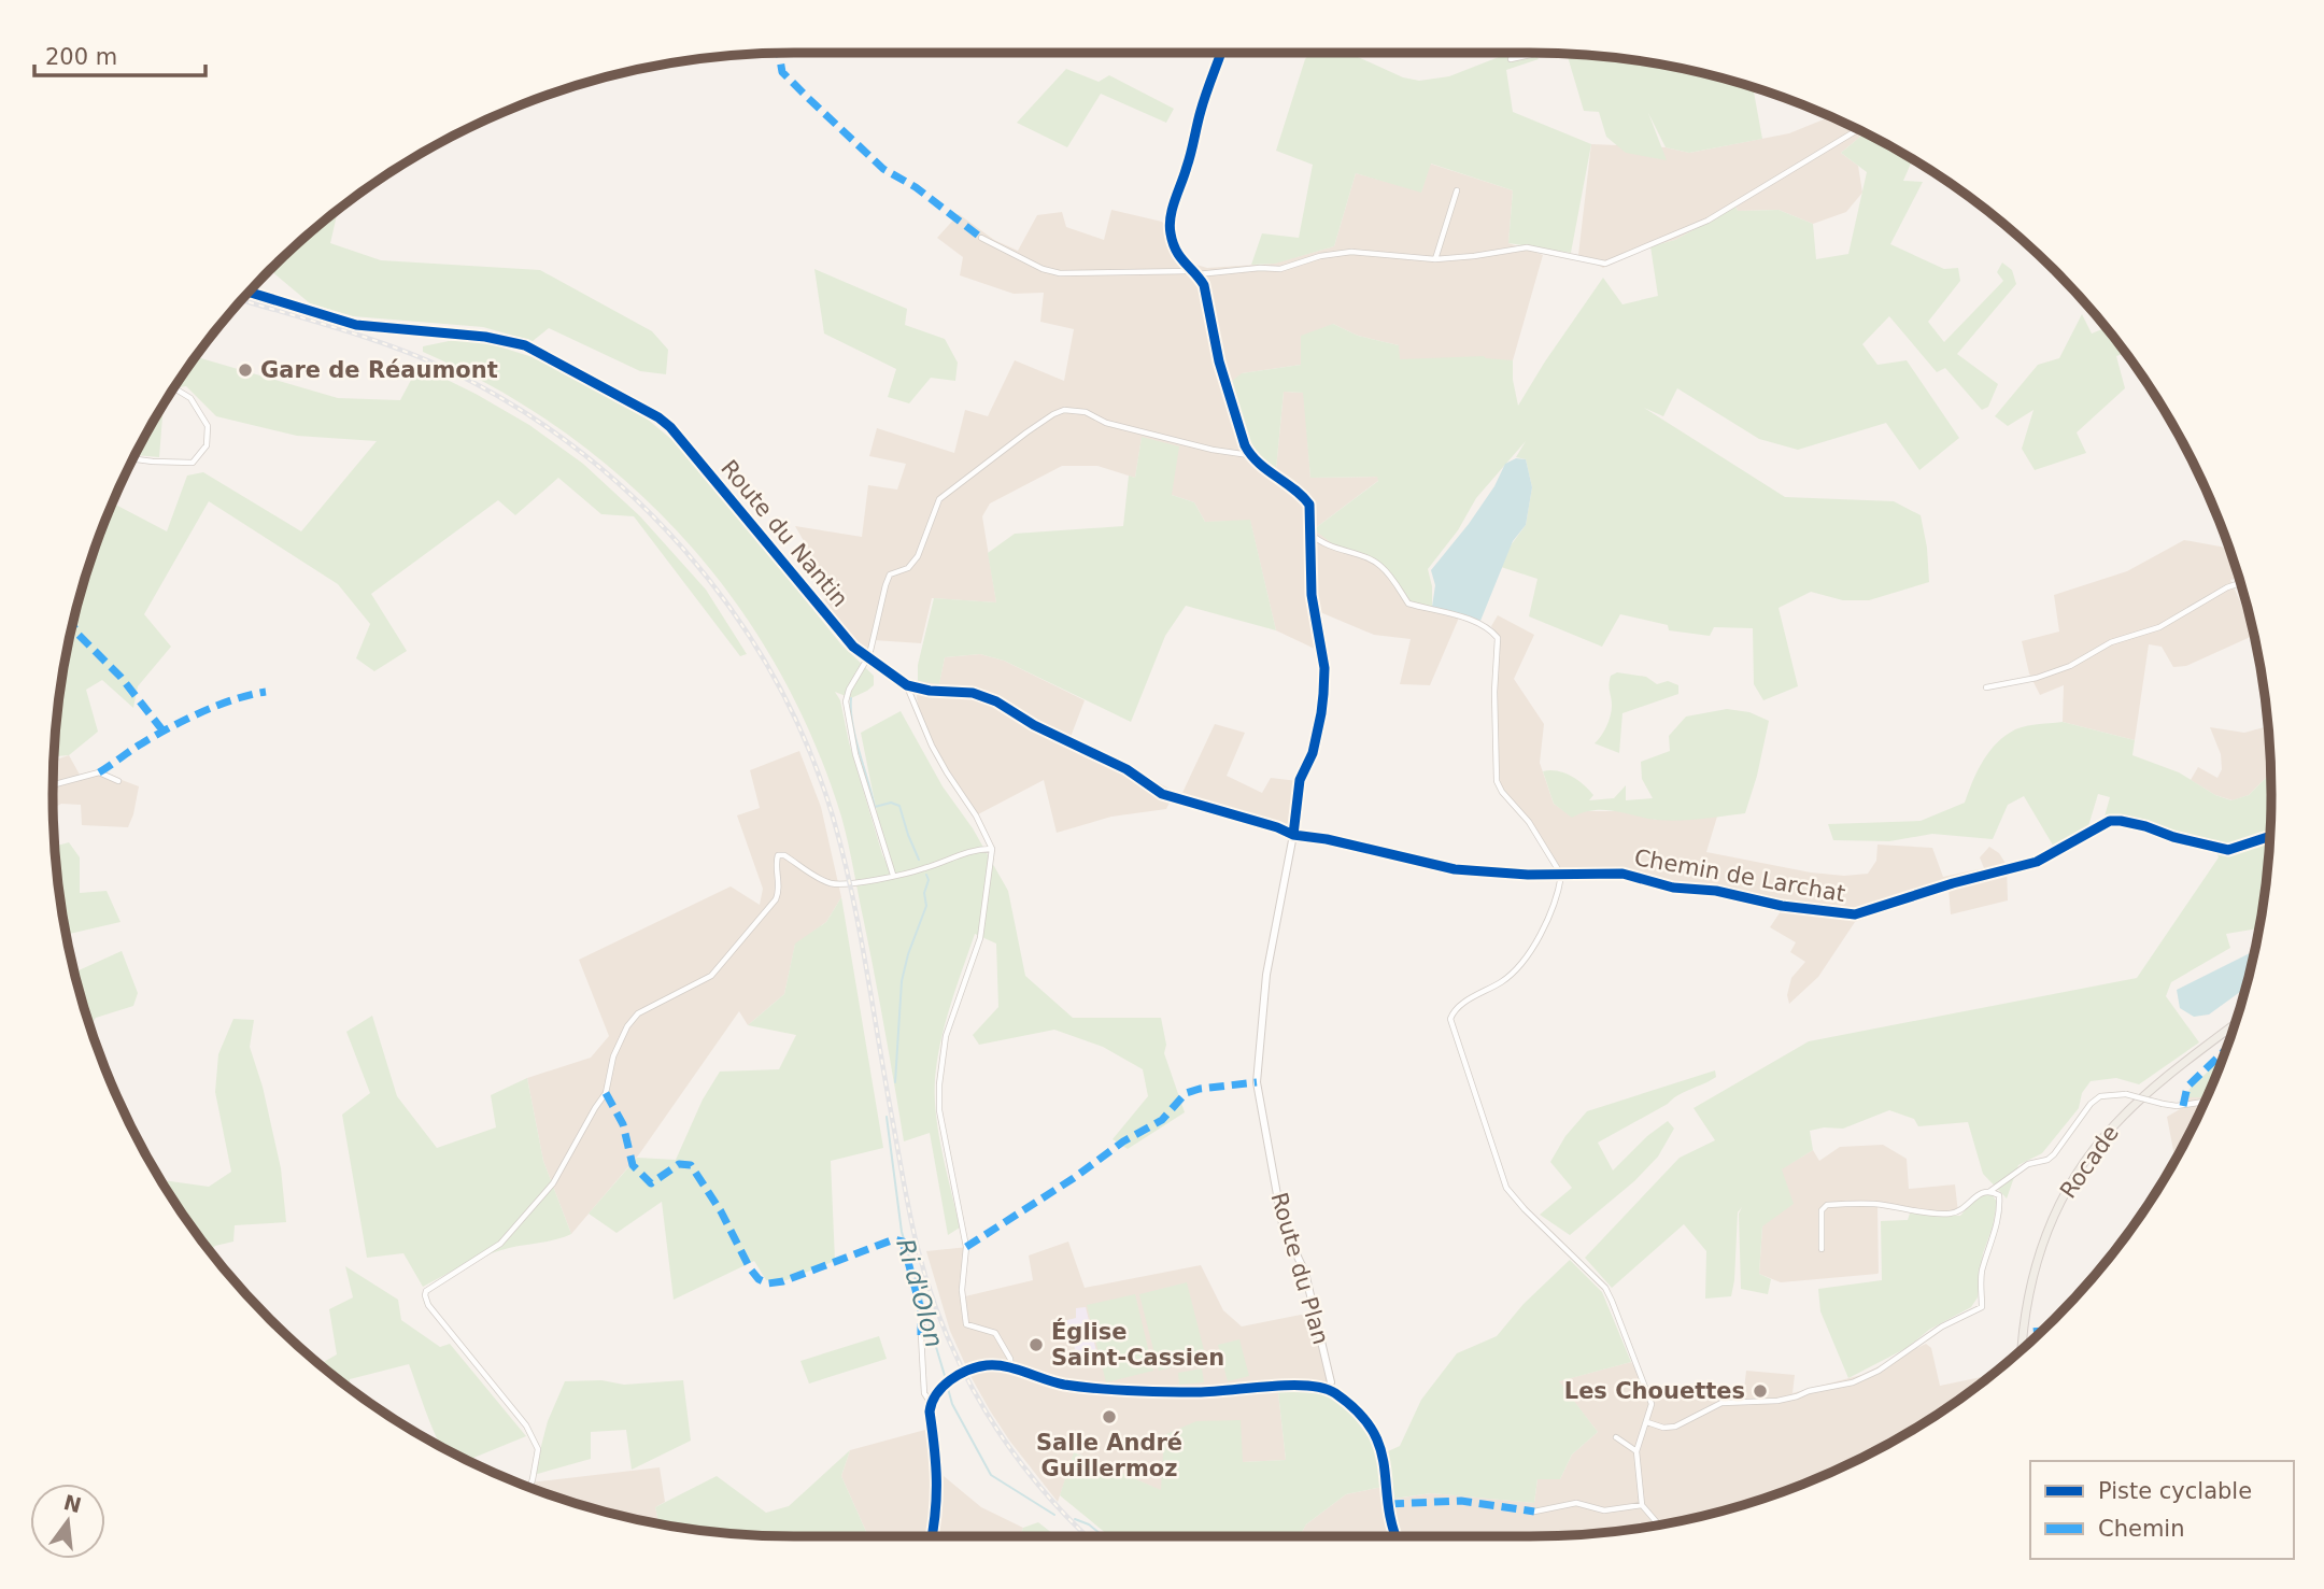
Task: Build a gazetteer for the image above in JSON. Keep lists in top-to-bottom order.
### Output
{
  "streets": {
    "main road": ["Rocade"],
    "street": ["Route du Nantin", "Chemin de Larchat", "Route du Plan"]
  },
  "crossings": [
    ["Route du Nantin", "Chemin de Larchat"],
    ["Route du Nantin", "Route du Plan"],
    ["Chemin de Larchat", "Route du Plan"]
  ],
  "water": ["Ri d'Olon"],
  "places": [
    "Gare de Réaumont",
    "Église Saint-Cassien",
    "Les Chouettes",
    "Salle André Guillermoz"
  ],
  "legend": ["Piste cyclable", "Chemin"],
  "scale_bar": "200 m",
  "north": "top"
}
